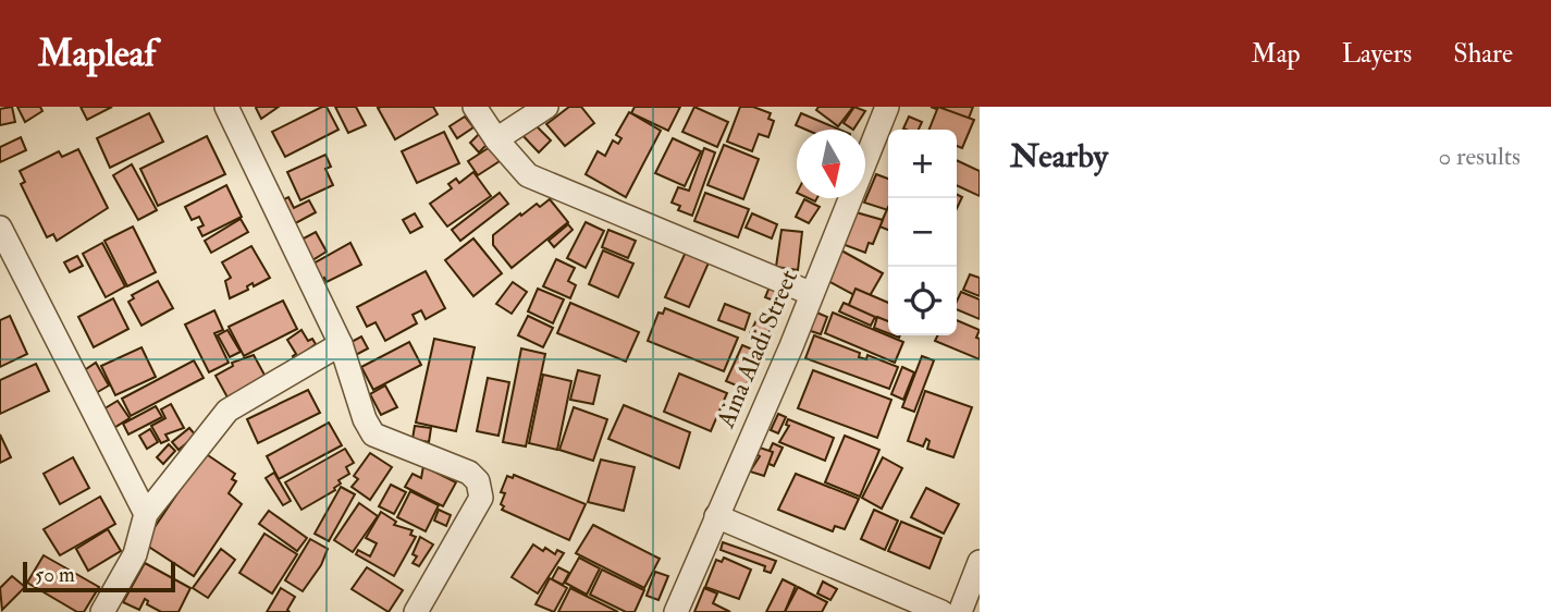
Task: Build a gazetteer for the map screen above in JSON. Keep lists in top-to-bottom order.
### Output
{
  "streets": {
    "street": ["Aina Aladi Street"]
  },
  "scale_bar": "50 m",
  "north": "bottom",
  "page": {
    "header": "Mapleaf",
    "nav": ["Map", "Layers", "Share"],
    "heading": ["Nearby", "0 results"],
    "map_buttons": ["+", "−"],
    "scale": "50 m"
  }
}
